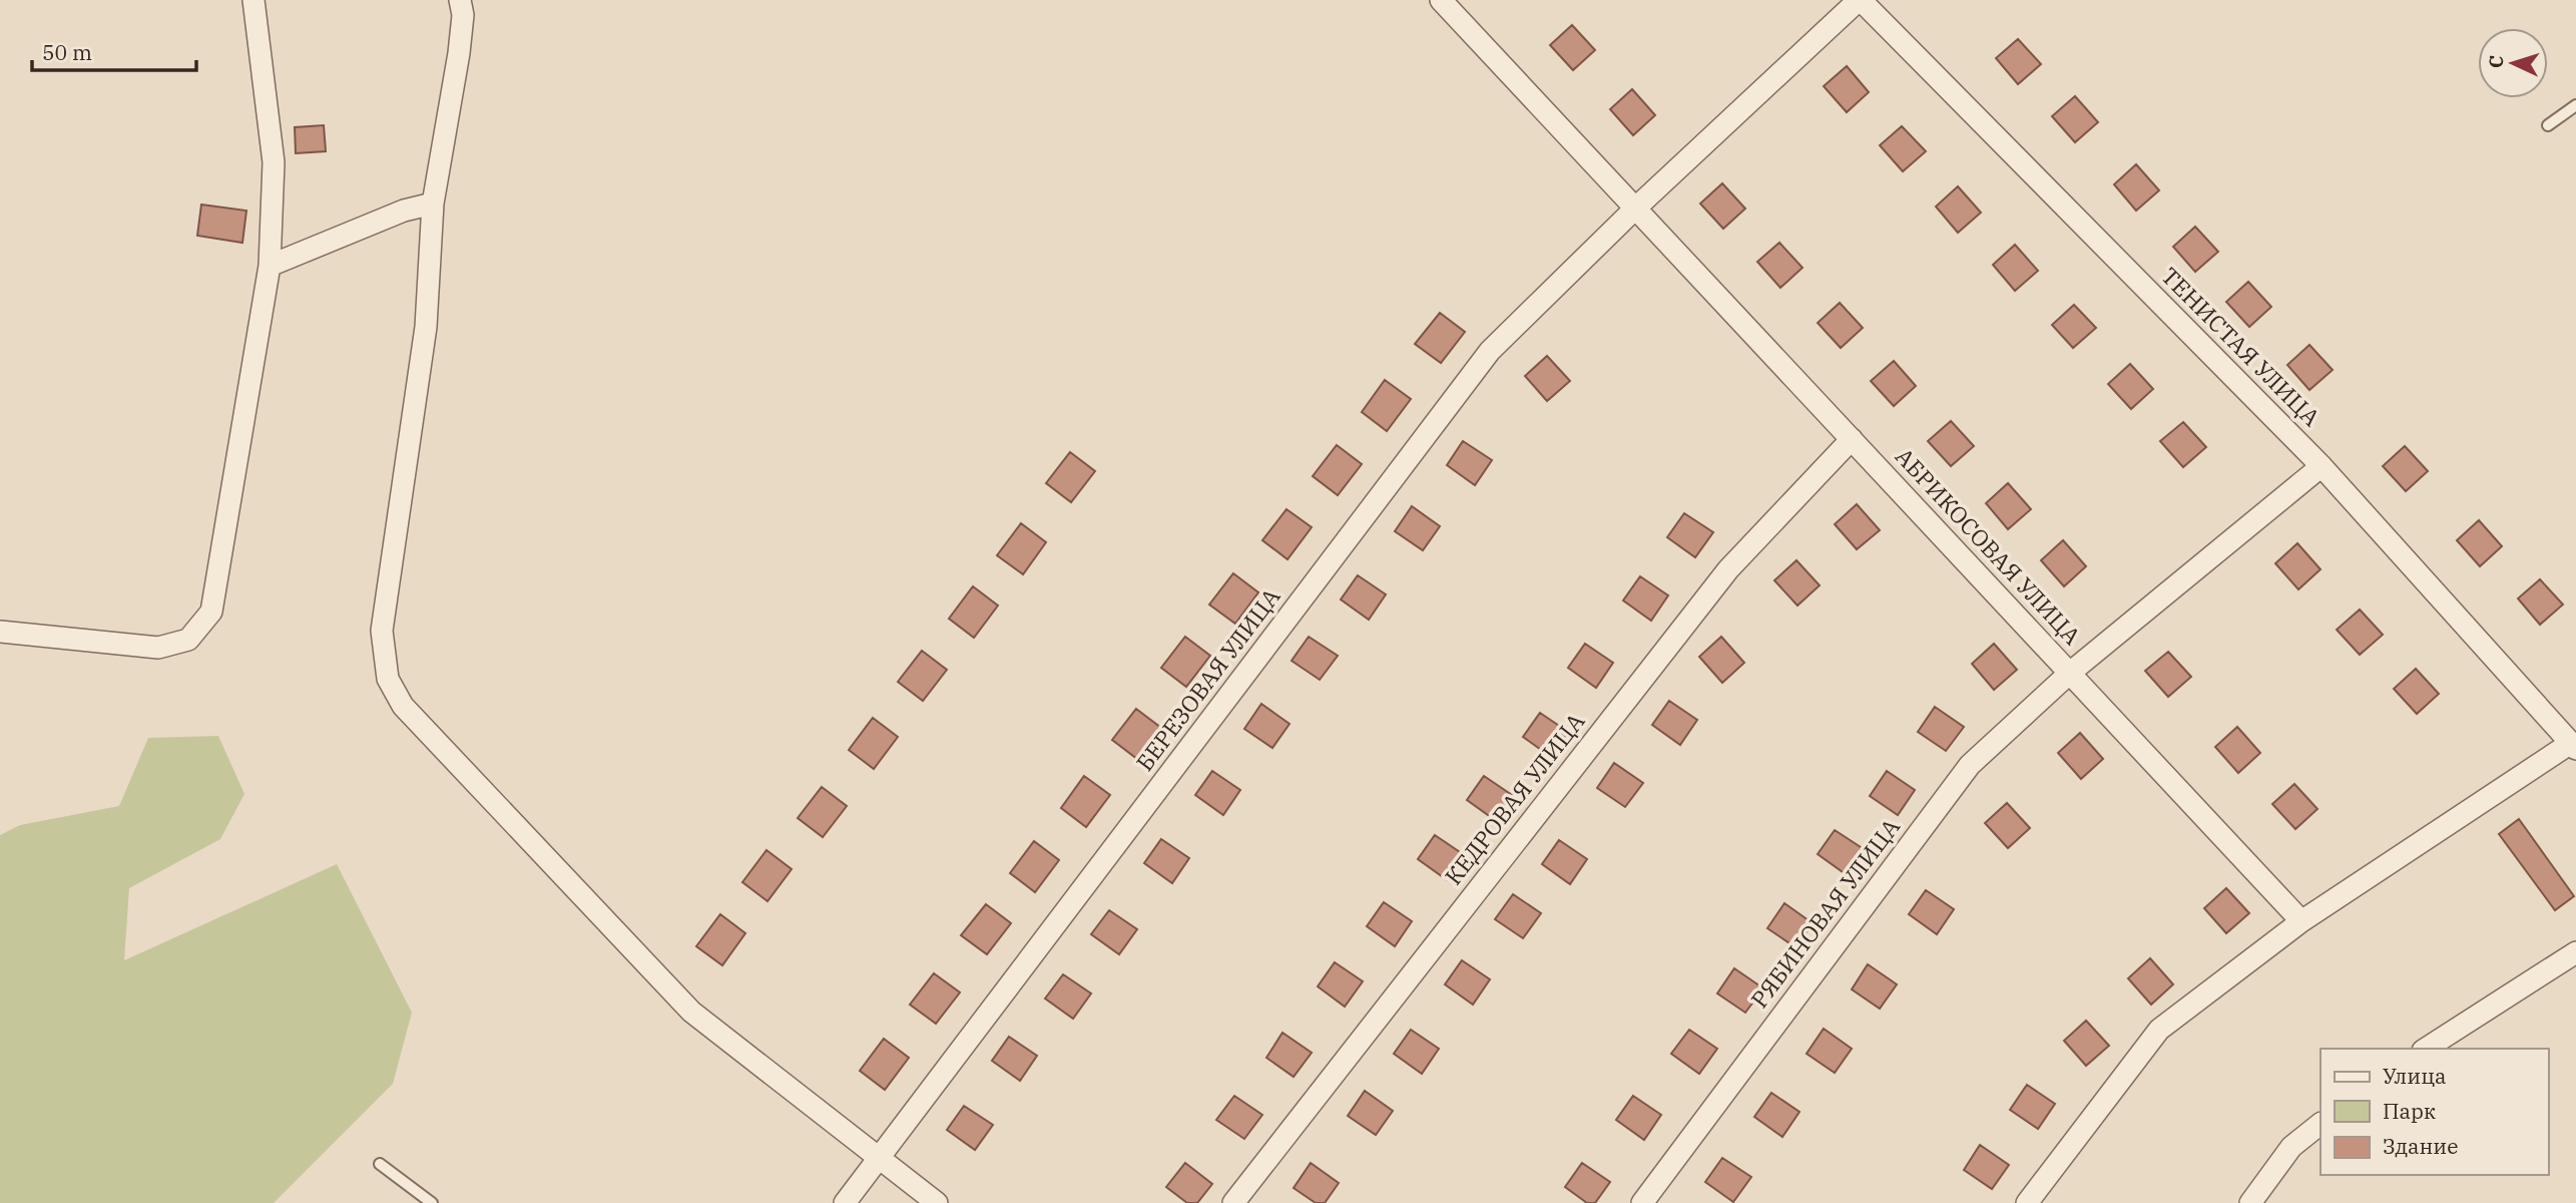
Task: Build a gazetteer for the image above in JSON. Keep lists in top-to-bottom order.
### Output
{
  "streets": {
    "street": [
      "ТЕНИСТАЯ УЛИЦА",
      "АБРИКОСОВАЯ УЛИЦА",
      "БЕРЕЗОВАЯ УЛИЦА",
      "КЕДРОВАЯ УЛИЦА",
      "РЯБИНОВАЯ УЛИЦА"
    ]
  },
  "crossings": [
    ["ТЕНИСТАЯ УЛИЦА", "БЕРЕЗОВАЯ УЛИЦА"],
    ["ТЕНИСТАЯ УЛИЦА", "РЯБИНОВАЯ УЛИЦА"],
    ["АБРИКОСОВАЯ УЛИЦА", "БЕРЕЗОВАЯ УЛИЦА"],
    ["АБРИКОСОВАЯ УЛИЦА", "КЕДРОВАЯ УЛИЦА"],
    ["АБРИКОСОВАЯ УЛИЦА", "РЯБИНОВАЯ УЛИЦА"]
  ],
  "legend": ["Улица", "Парк", "Здание"],
  "scale_bar": "50 m",
  "north": "left"
}
